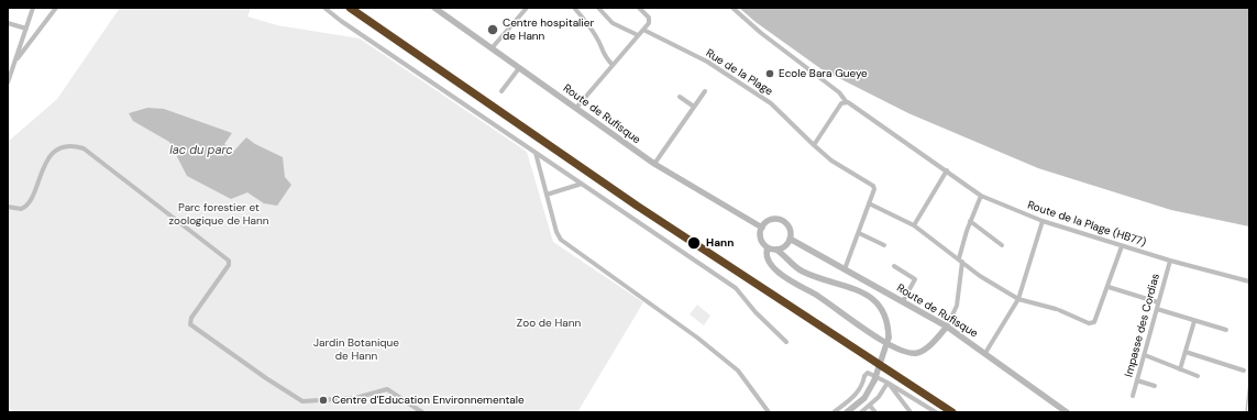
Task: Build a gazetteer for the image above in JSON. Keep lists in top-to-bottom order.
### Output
{
  "streets": {
    "main road": ["Route de Rufisque"],
    "street": ["Rue de la Plage", "Route de la Plage (HB77)", "Impasse des Cordias"]
  },
  "crossings": [
    ["Route de la Plage (HB77)", "Impasse des Cordias"]
  ],
  "water": ["lac du parc"],
  "parks": ["Parc forestier et zoologique de Hann", "Zoo de Hann", "Jardin Botanique de Hann"],
  "places": [
    "Centre hospitalier de Hann",
    "Ecole Bara Gueye",
    "Hann",
    "Centre d'Education Environnementale"
  ]
}
